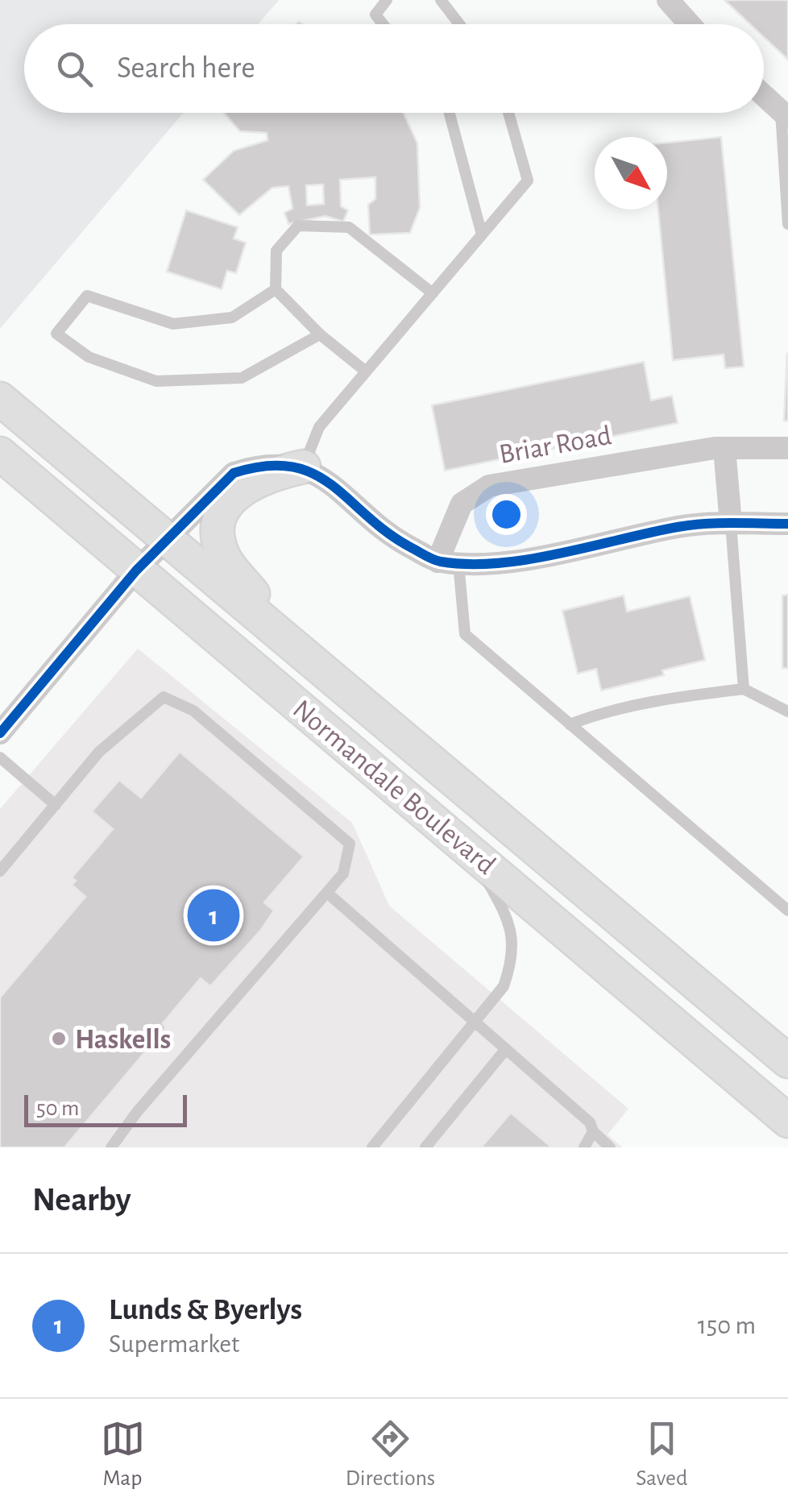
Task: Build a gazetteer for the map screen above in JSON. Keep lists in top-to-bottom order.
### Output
{
  "streets": {
    "main road": ["Normandale Boulevard"],
    "street": ["Briar Road"]
  },
  "places": ["Haskells"],
  "scale_bar": "50 m",
  "north": "bottom right",
  "page": {
    "search": "Search here",
    "pins": "1",
    "scale": "50 m",
    "heading": "Nearby",
    "list": [
      {
        "mark": "1",
        "name": "Lunds & Byerlys",
        "note": "Supermarket",
        "value": "150 m"
      }
    ],
    "nav": ["Map", "Directions", "Saved"]
  }
}
